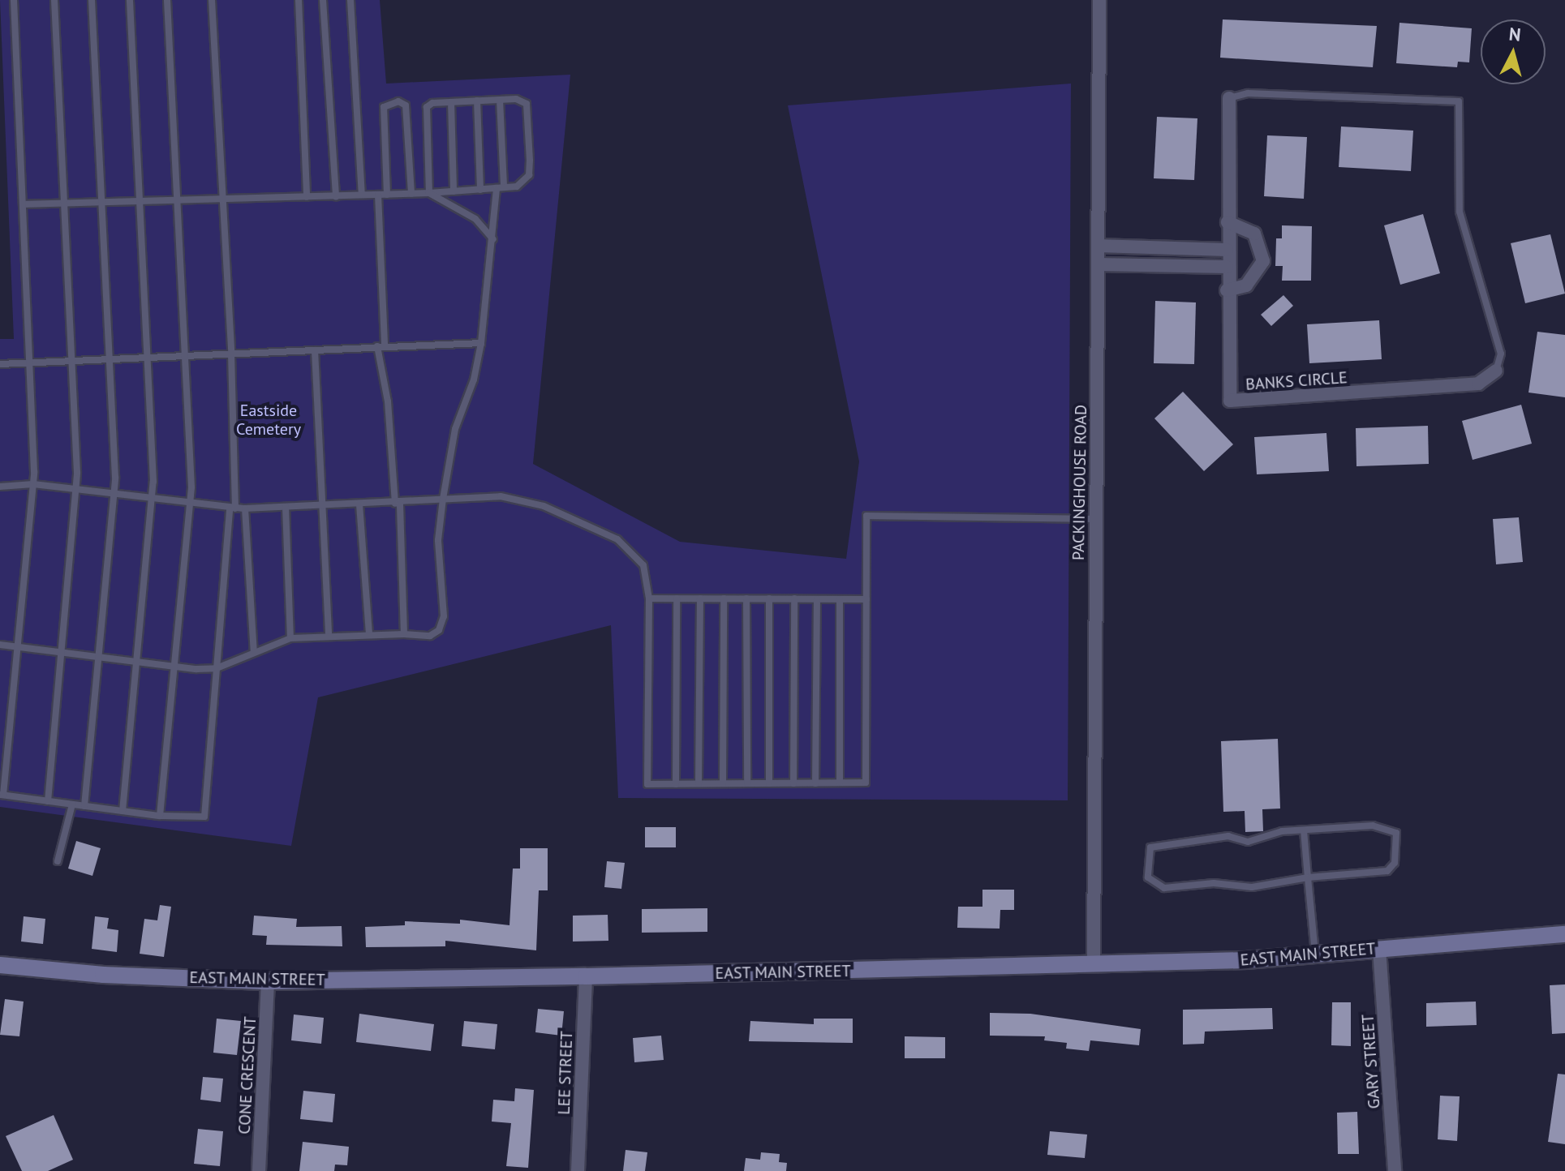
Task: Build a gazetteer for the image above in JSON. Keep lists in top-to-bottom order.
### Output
{
  "streets": {
    "main road": ["EAST MAIN STREET"],
    "street": [
      "BANKS CIRCLE",
      "PACKINGHOUSE ROAD",
      "GARY STREET",
      "LEE STREET",
      "CONE CRESCENT"
    ]
  },
  "crossings": [
    ["PACKINGHOUSE ROAD", "EAST MAIN STREET"],
    ["EAST MAIN STREET", "GARY STREET"],
    ["EAST MAIN STREET", "LEE STREET"],
    ["EAST MAIN STREET", "CONE CRESCENT"]
  ],
  "parks": ["Eastside Cemetery"],
  "north": "top"
}
